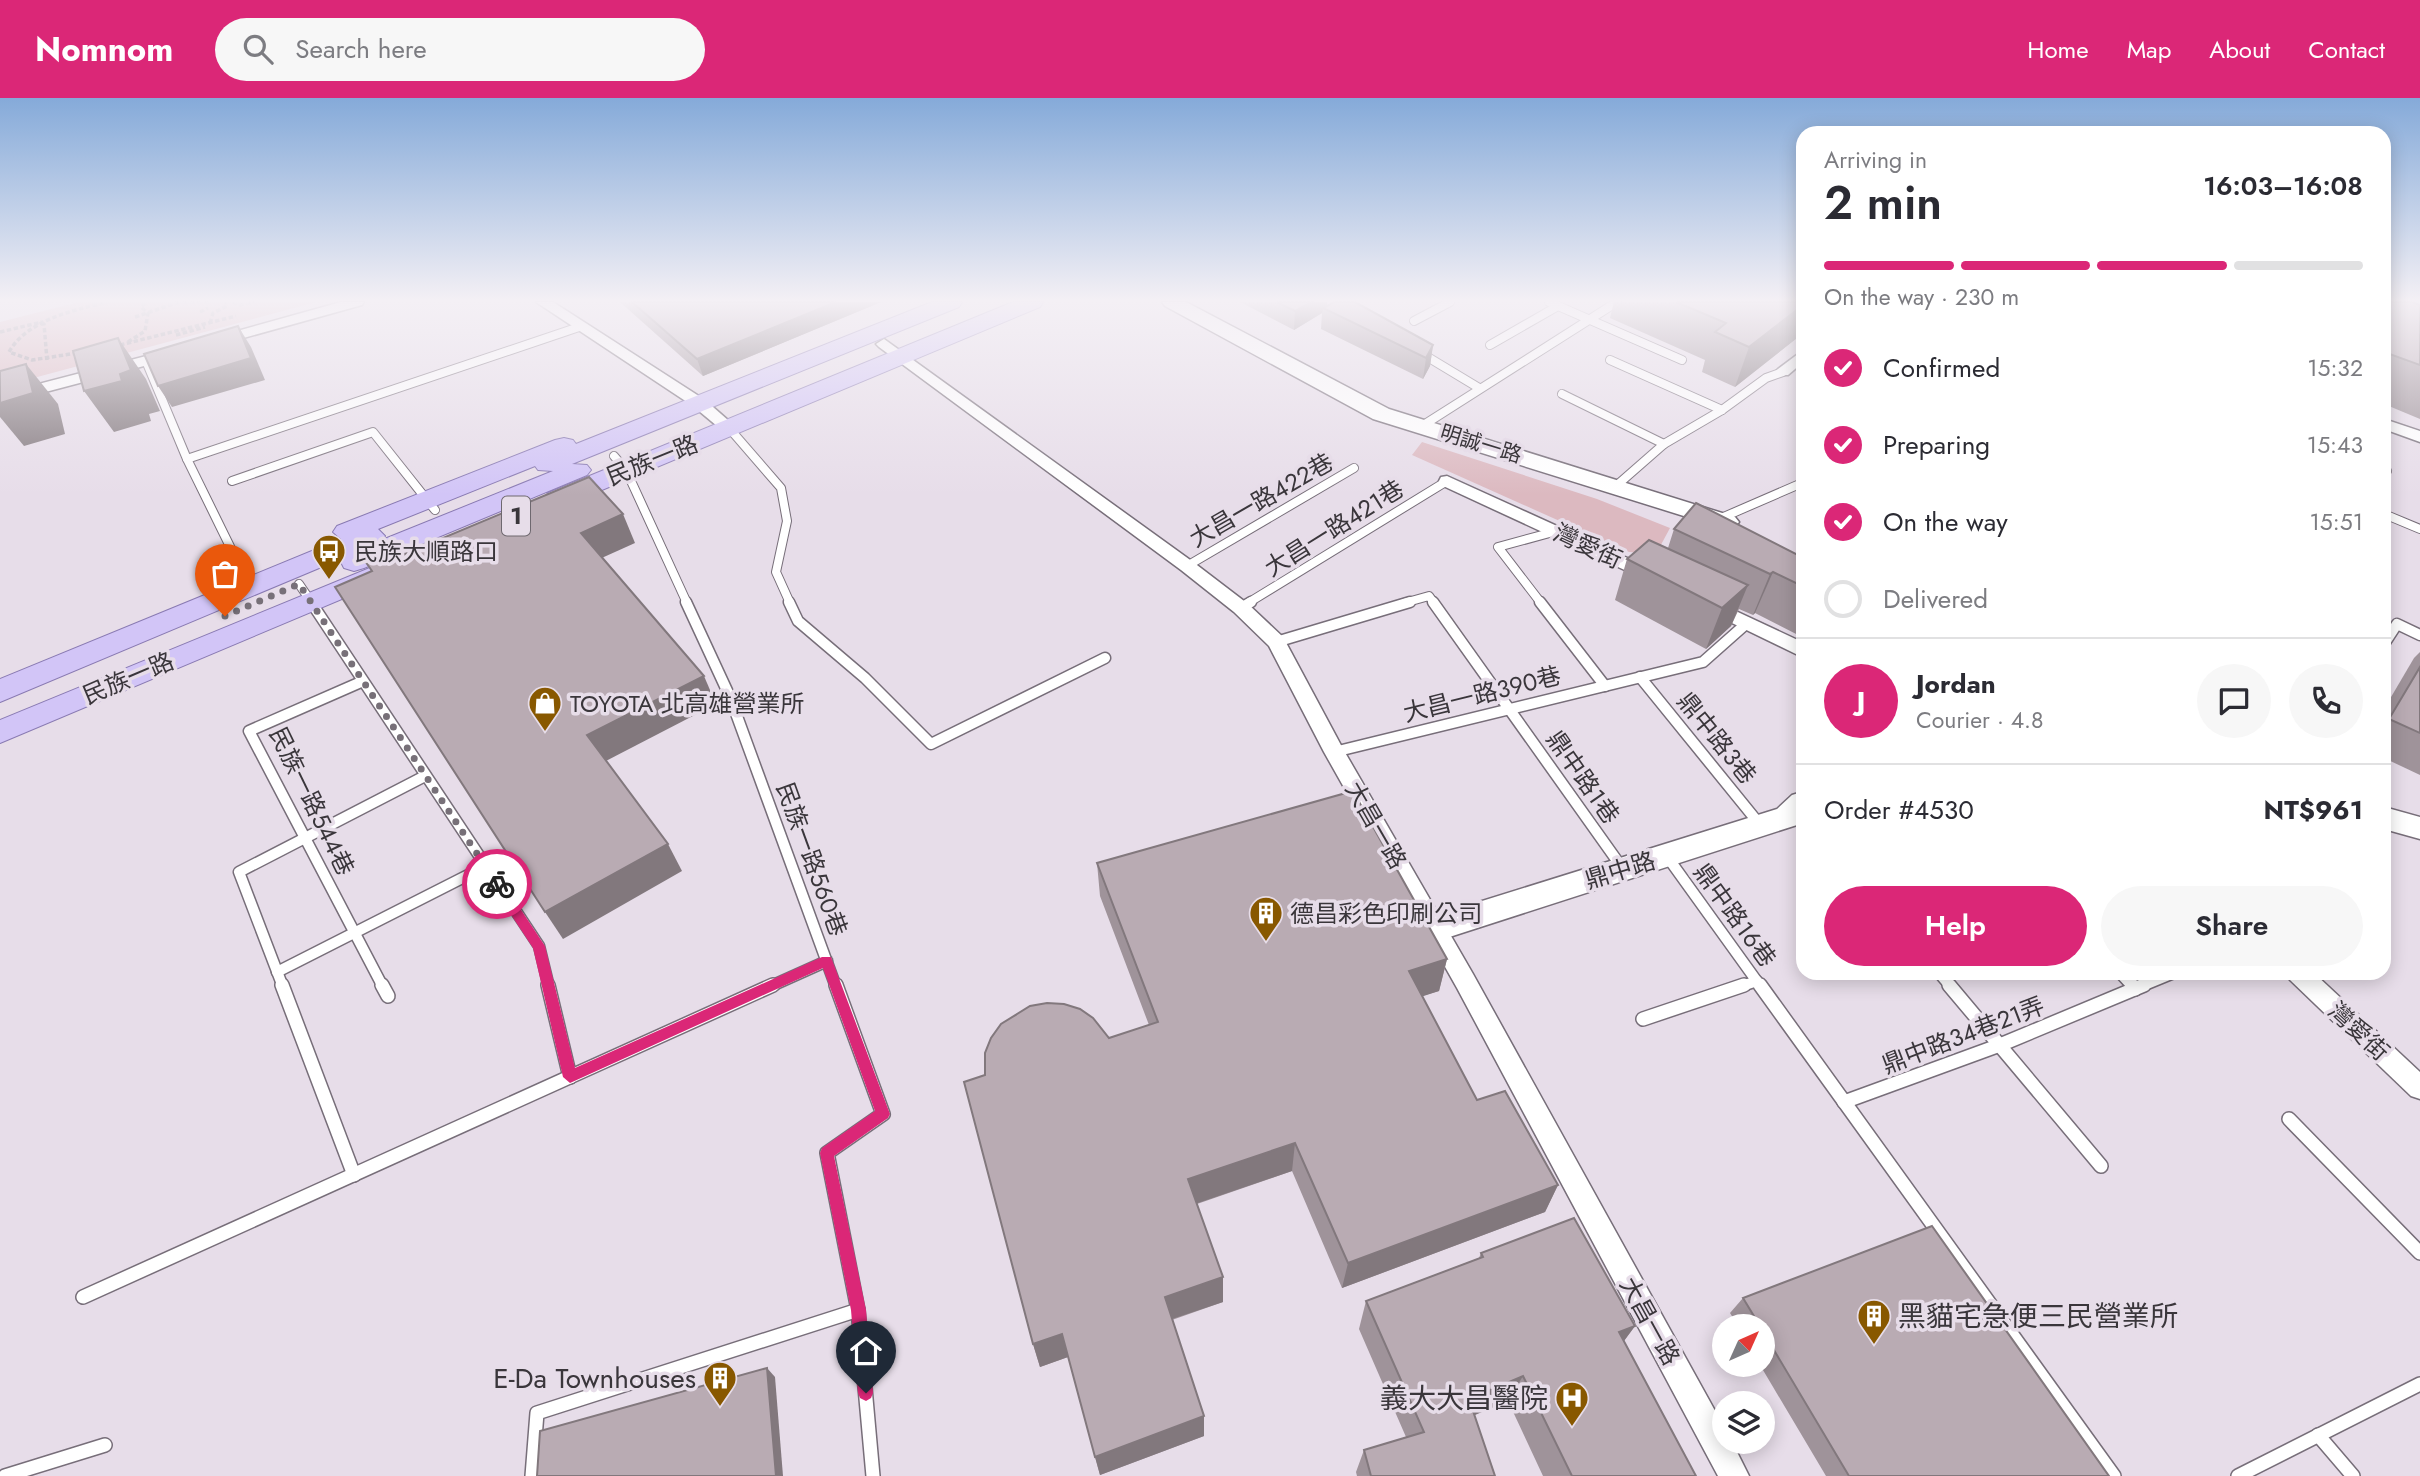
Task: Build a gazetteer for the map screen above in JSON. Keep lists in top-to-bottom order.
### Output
{
  "streets": {
    "main road": ["民族一路", "1"],
    "street": [
      "明誠一路",
      "灣愛街",
      "大昌一路",
      "鼎中路"
    ],
    "lane": [
      "大昌一路422巷",
      "大昌一路421巷",
      "大昌一路390巷",
      "鼎中路3巷",
      "鼎中路1巷",
      "民族一路544巷",
      "民族一路560巷",
      "鼎中路16巷",
      "鼎中路34巷21弄"
    ]
  },
  "crossings": [
    ["民族一路", "民族一路560巷"],
    ["大昌一路422巷", "大昌一路"],
    ["大昌一路421巷", "灣愛街"],
    ["大昌一路421巷", "大昌一路"],
    ["大昌一路390巷", "鼎中路3巷"],
    ["大昌一路390巷", "鼎中路1巷"],
    ["大昌一路390巷", "大昌一路"],
    ["鼎中路3巷", "鼎中路"],
    ["鼎中路1巷", "大昌一路"],
    ["鼎中路1巷", "鼎中路"],
    ["大昌一路", "鼎中路"],
    ["鼎中路", "鼎中路16巷"],
    ["鼎中路16巷", "鼎中路34巷21弄"]
  ],
  "places": {
    "bus stop": ["民族大順路口"],
    "shop": ["TOYOTA 北高雄營業所"],
    "building": ["德昌彩色印刷公司", "黑貓宅急便三民營業所", "E-Da Townhouses"],
    "hospital": ["義大大昌醫院"]
  },
  "north": "top right",
  "page": {
    "header": "Nomnom",
    "search": "Search here",
    "nav": [
      "Home",
      "Map",
      "About",
      "Contact"
    ],
    "heading": ["2 min", "Arriving in", "16:03–16:08"],
    "panel": [
      "Jordan",
      "Courier · 4.8",
      "Order #4530",
      "NT$961"
    ],
    "bar": "On the way · 230 m",
    "list": [
      ["Confirmed", "15:32"],
      ["Preparing", "15:43"],
      ["On the way", "15:51"],
      "Delivered"
    ],
    "round": "J",
    "buttons": ["Help", "Share"]
  }
}
